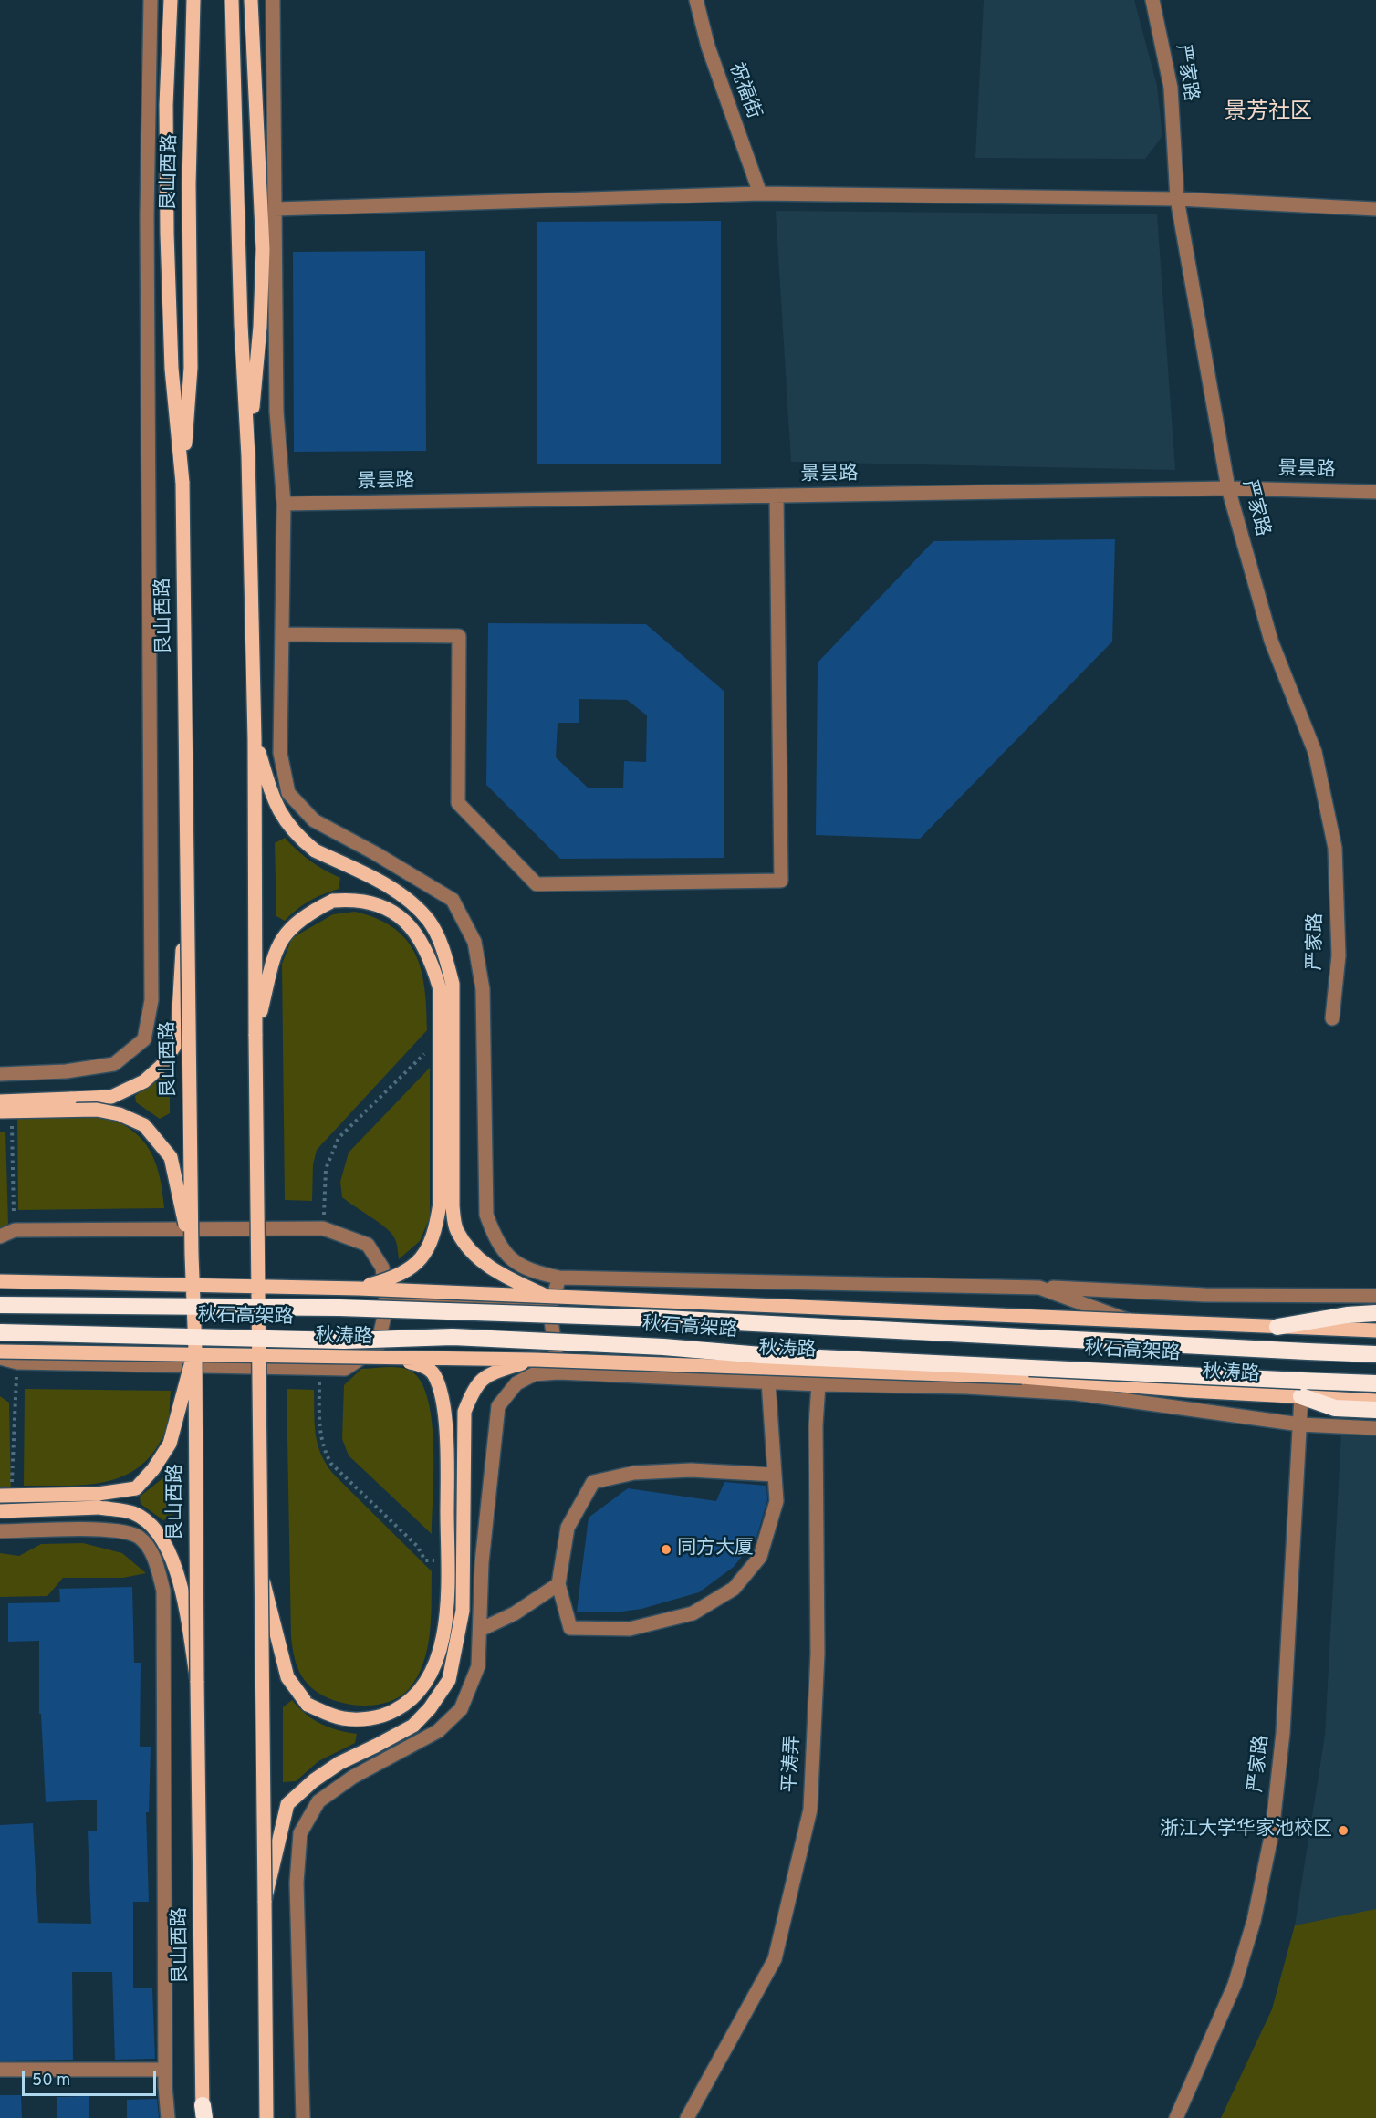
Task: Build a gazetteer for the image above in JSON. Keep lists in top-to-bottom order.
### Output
{
  "streets": {
    "highway": ["秋石高架路"],
    "main road": ["艮山西路", "秋涛路"],
    "street": [
      "严家路",
      "祝福街",
      "景昙路",
      "平涛弄"
    ]
  },
  "crossings": [
    ["严家路", "景昙路"],
    ["严家路", "秋涛路"]
  ],
  "districts": ["景芳社区"],
  "places": ["同方大厦", "浙江大学华家池校区"],
  "scale_bar": "50 m"
}
